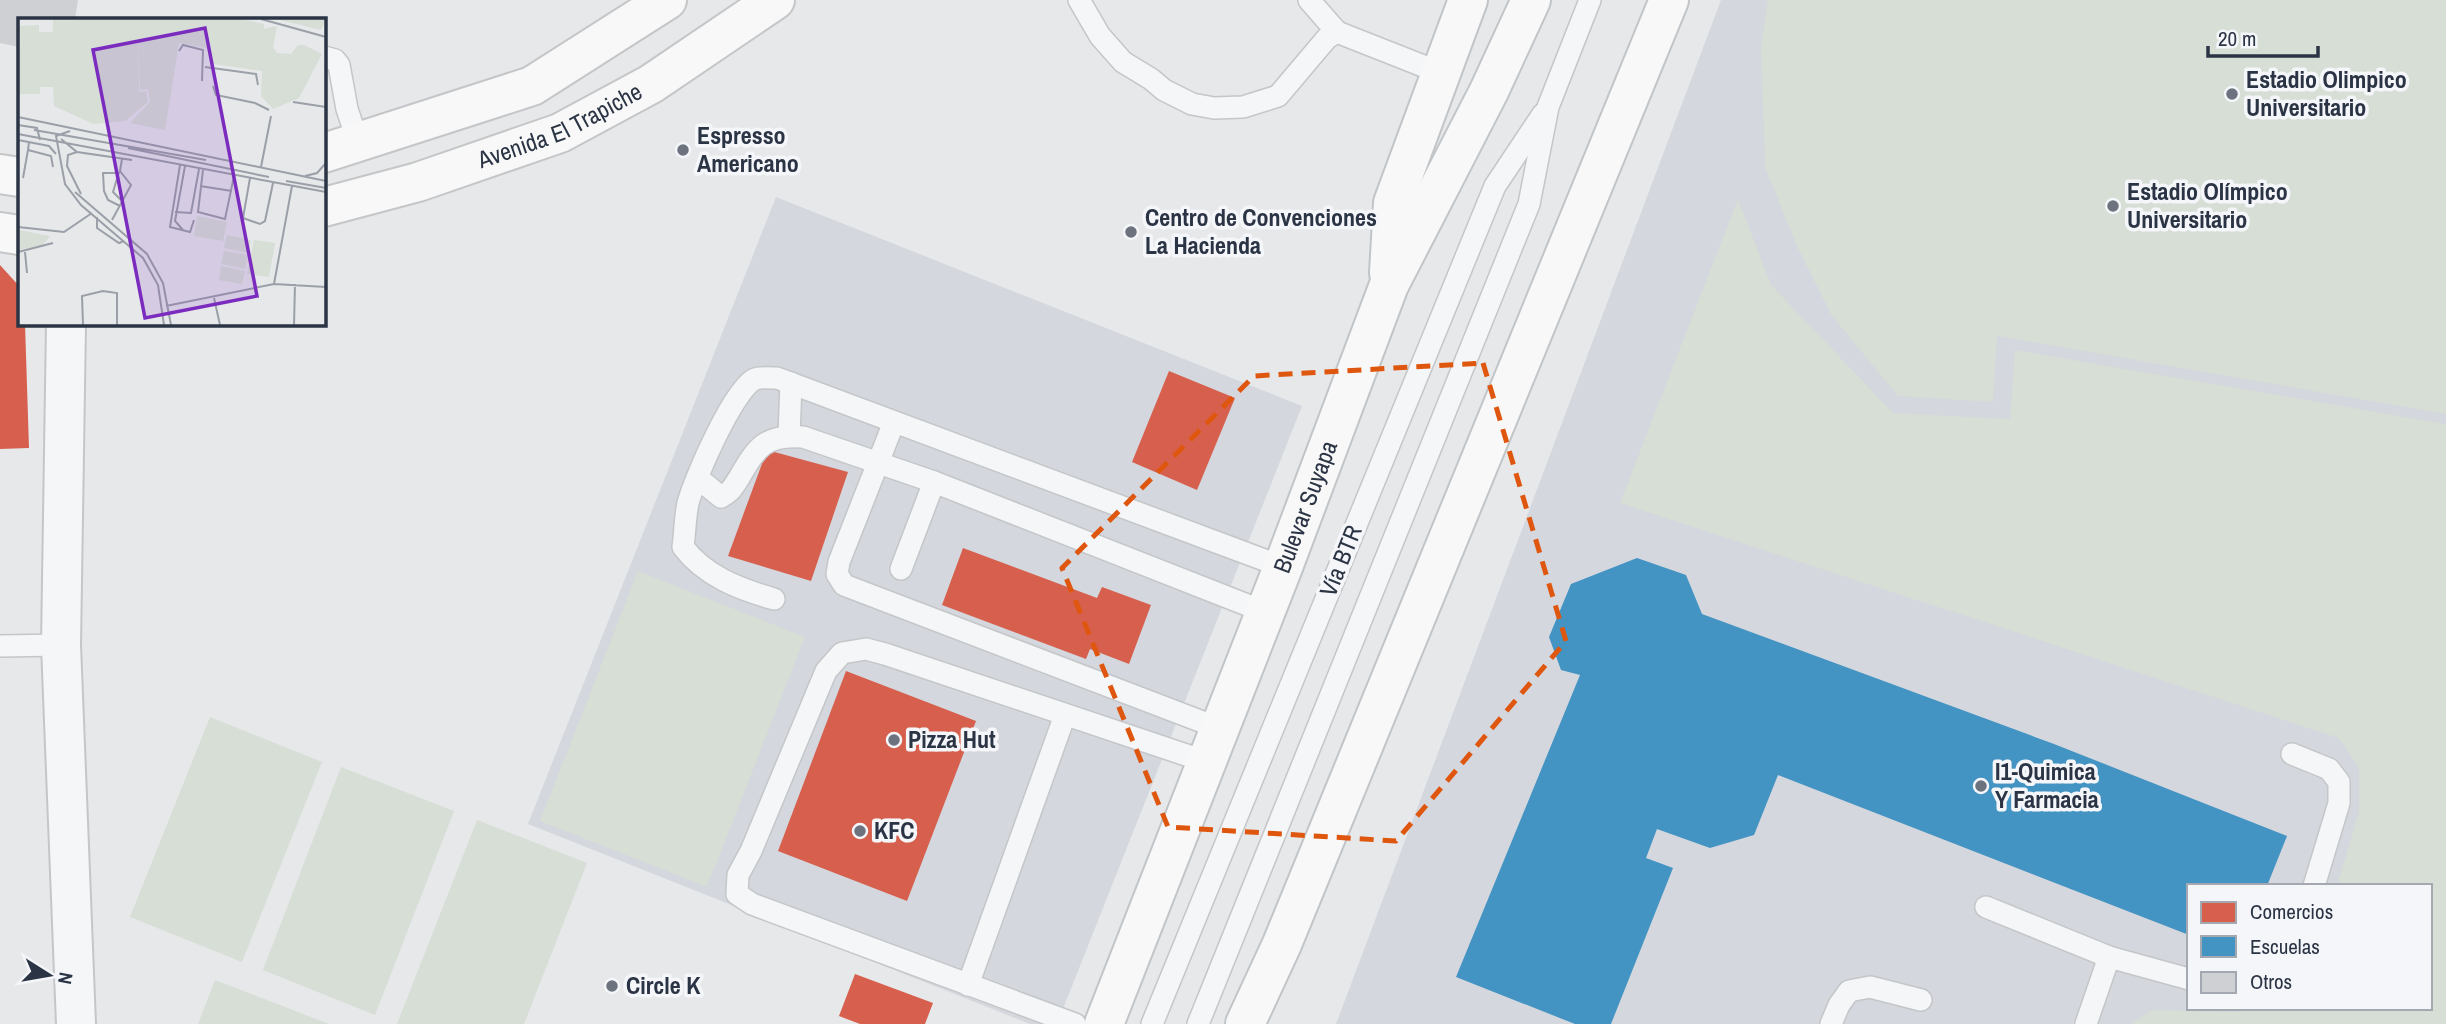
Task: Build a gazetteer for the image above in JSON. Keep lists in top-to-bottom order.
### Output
{
  "streets": {
    "main road": ["Avenida El Trapiche", "Bulevar Suyapa"],
    "lane": ["Vía BTR"]
  },
  "places": [
    "Estadio Olimpico Universitario",
    "Espresso Americano",
    "Estadio Olímpico Universitario",
    "Centro de Convenciones La Hacienda",
    "Pizza Hut",
    "I1-Quimica Y Farmacia",
    "KFC",
    "Circle K"
  ],
  "legend": ["Comercios", "Escuelas", "Otros"],
  "scale_bar": "20 m",
  "north": "right"
}
